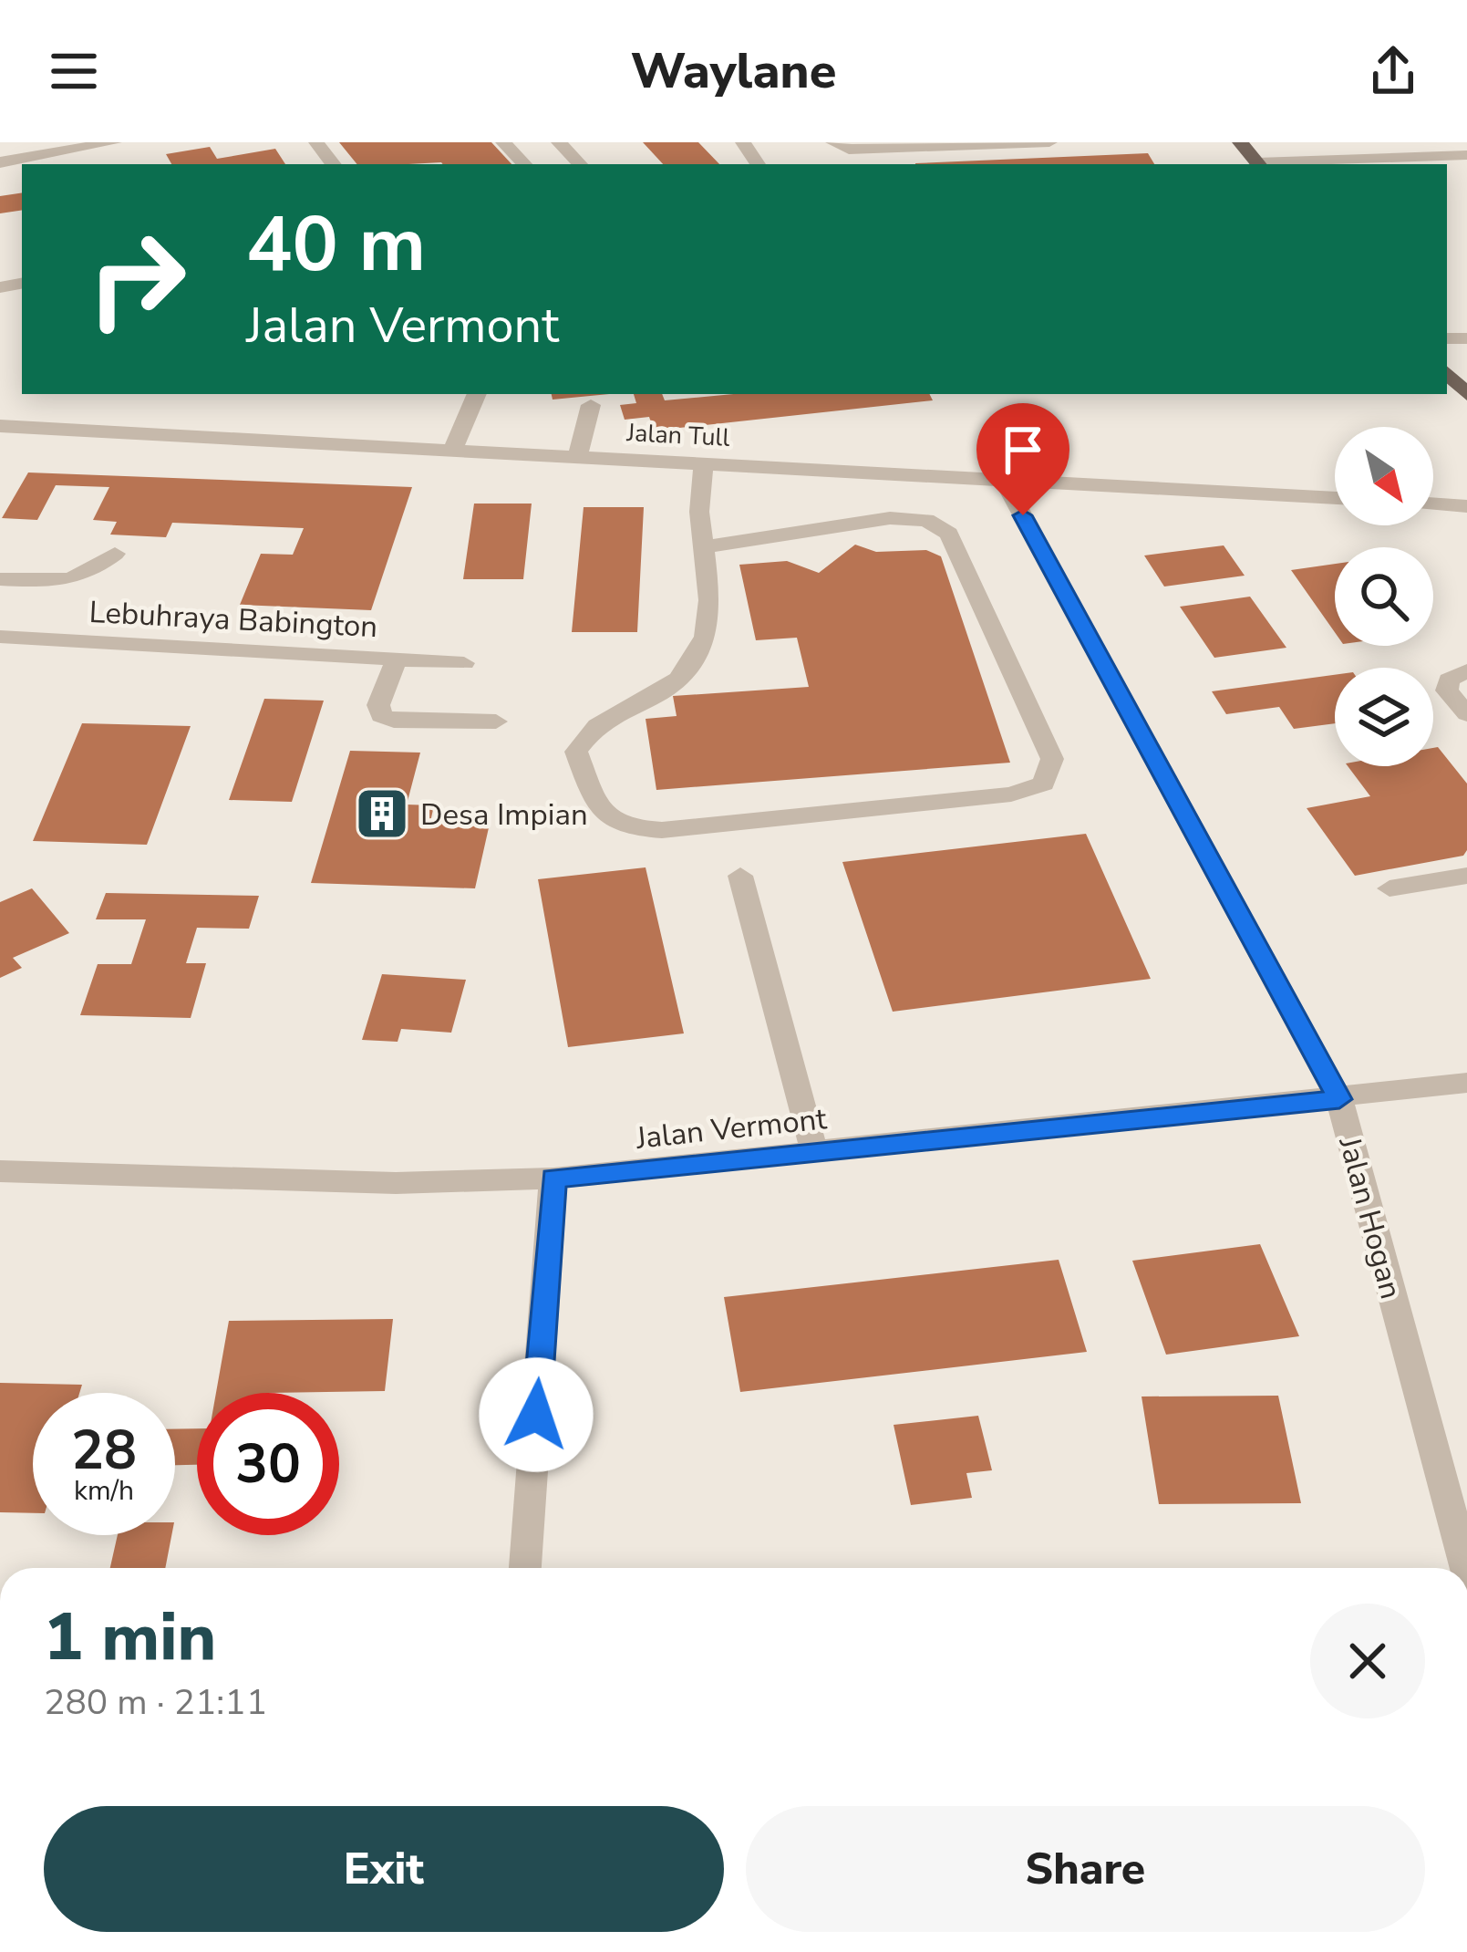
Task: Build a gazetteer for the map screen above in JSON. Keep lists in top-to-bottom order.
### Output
{
  "streets": {
    "street": [
      "Jalan Tull",
      "Lebuhraya Babington",
      "Jalan Vermont",
      "Jalan Hogan"
    ]
  },
  "crossings": [
    ["Jalan Tull", "Jalan Hogan"],
    ["Jalan Vermont", "Jalan Hogan"]
  ],
  "places": {
    "building": ["Desa Impian"]
  },
  "north": "bottom right",
  "page": {
    "header": "Waylane",
    "turn": ["40 m", "Jalan Vermont"],
    "speed": "28 km/h",
    "limit": "30",
    "heading": ["1 min", "280 m · 21:11"],
    "buttons": ["Exit", "Share"]
  }
}
